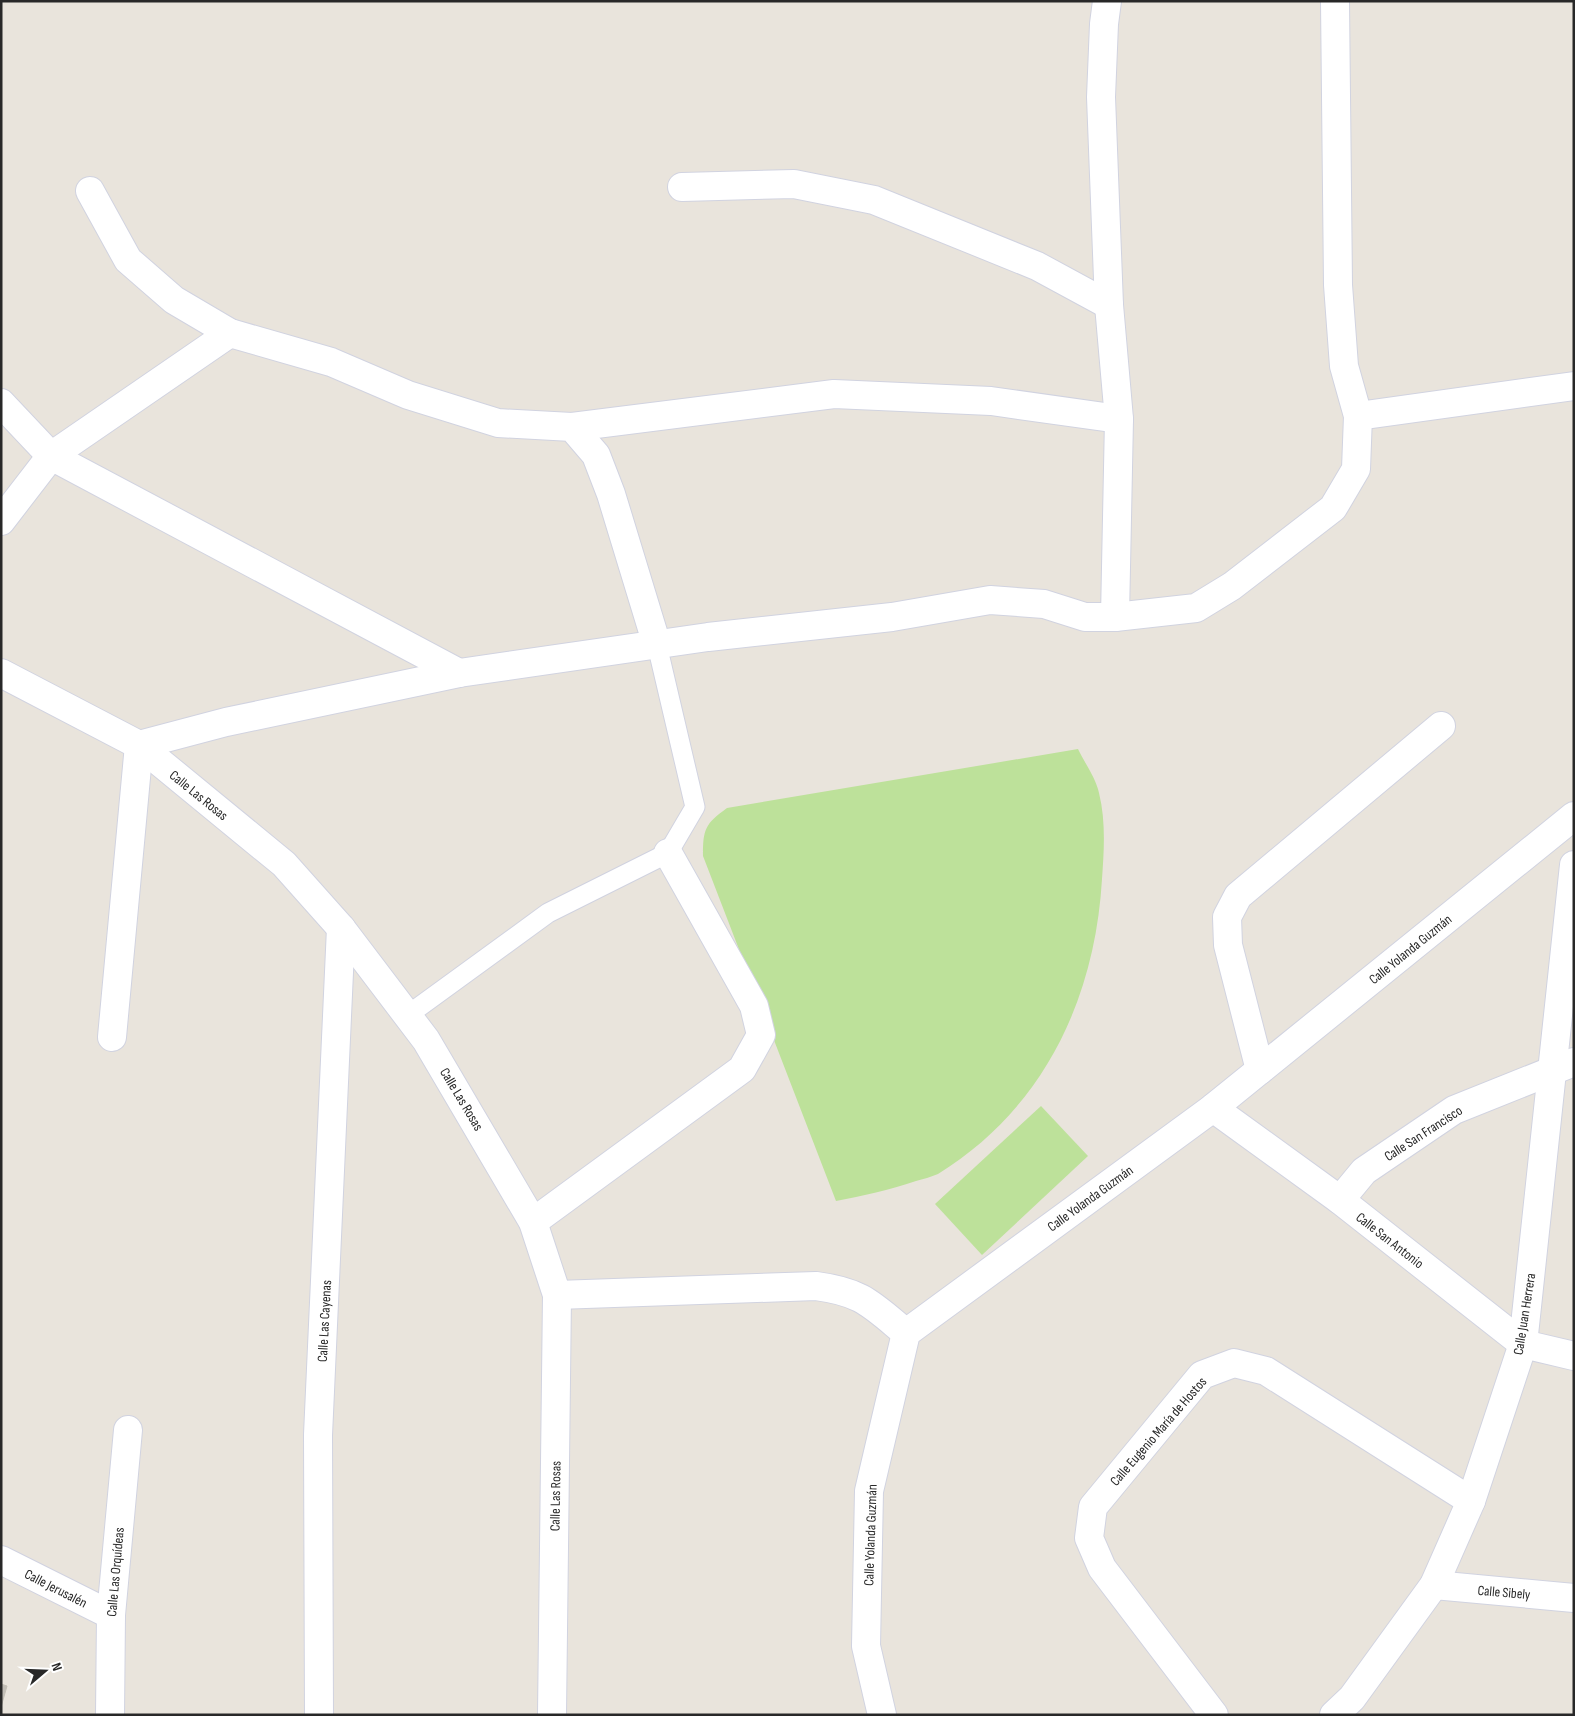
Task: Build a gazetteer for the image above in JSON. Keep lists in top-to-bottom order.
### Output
{
  "streets": {
    "street": [
      "Calle Las Rosas",
      "Calle Yolanda Guzmán",
      "Calle San Francisco",
      "Calle San Antonio",
      "Calle Juan Herrera",
      "Calle Las Cayenas",
      "Calle Eugenio María de Hostos",
      "Calle Las Orquídeas",
      "Calle Jerusalén",
      "Calle Sibely"
    ]
  },
  "crossings": [
    ["Calle Las Rosas", "Calle Las Cayenas"],
    ["Calle Yolanda Guzmán", "Calle San Antonio"],
    ["Calle San Francisco", "Calle San Antonio"],
    ["Calle San Francisco", "Calle Juan Herrera"],
    ["Calle San Antonio", "Calle Juan Herrera"],
    ["Calle Juan Herrera", "Calle Eugenio María de Hostos"],
    ["Calle Juan Herrera", "Calle Sibely"],
    ["Calle Las Orquídeas", "Calle Jerusalén"]
  ],
  "north": "right"
}
